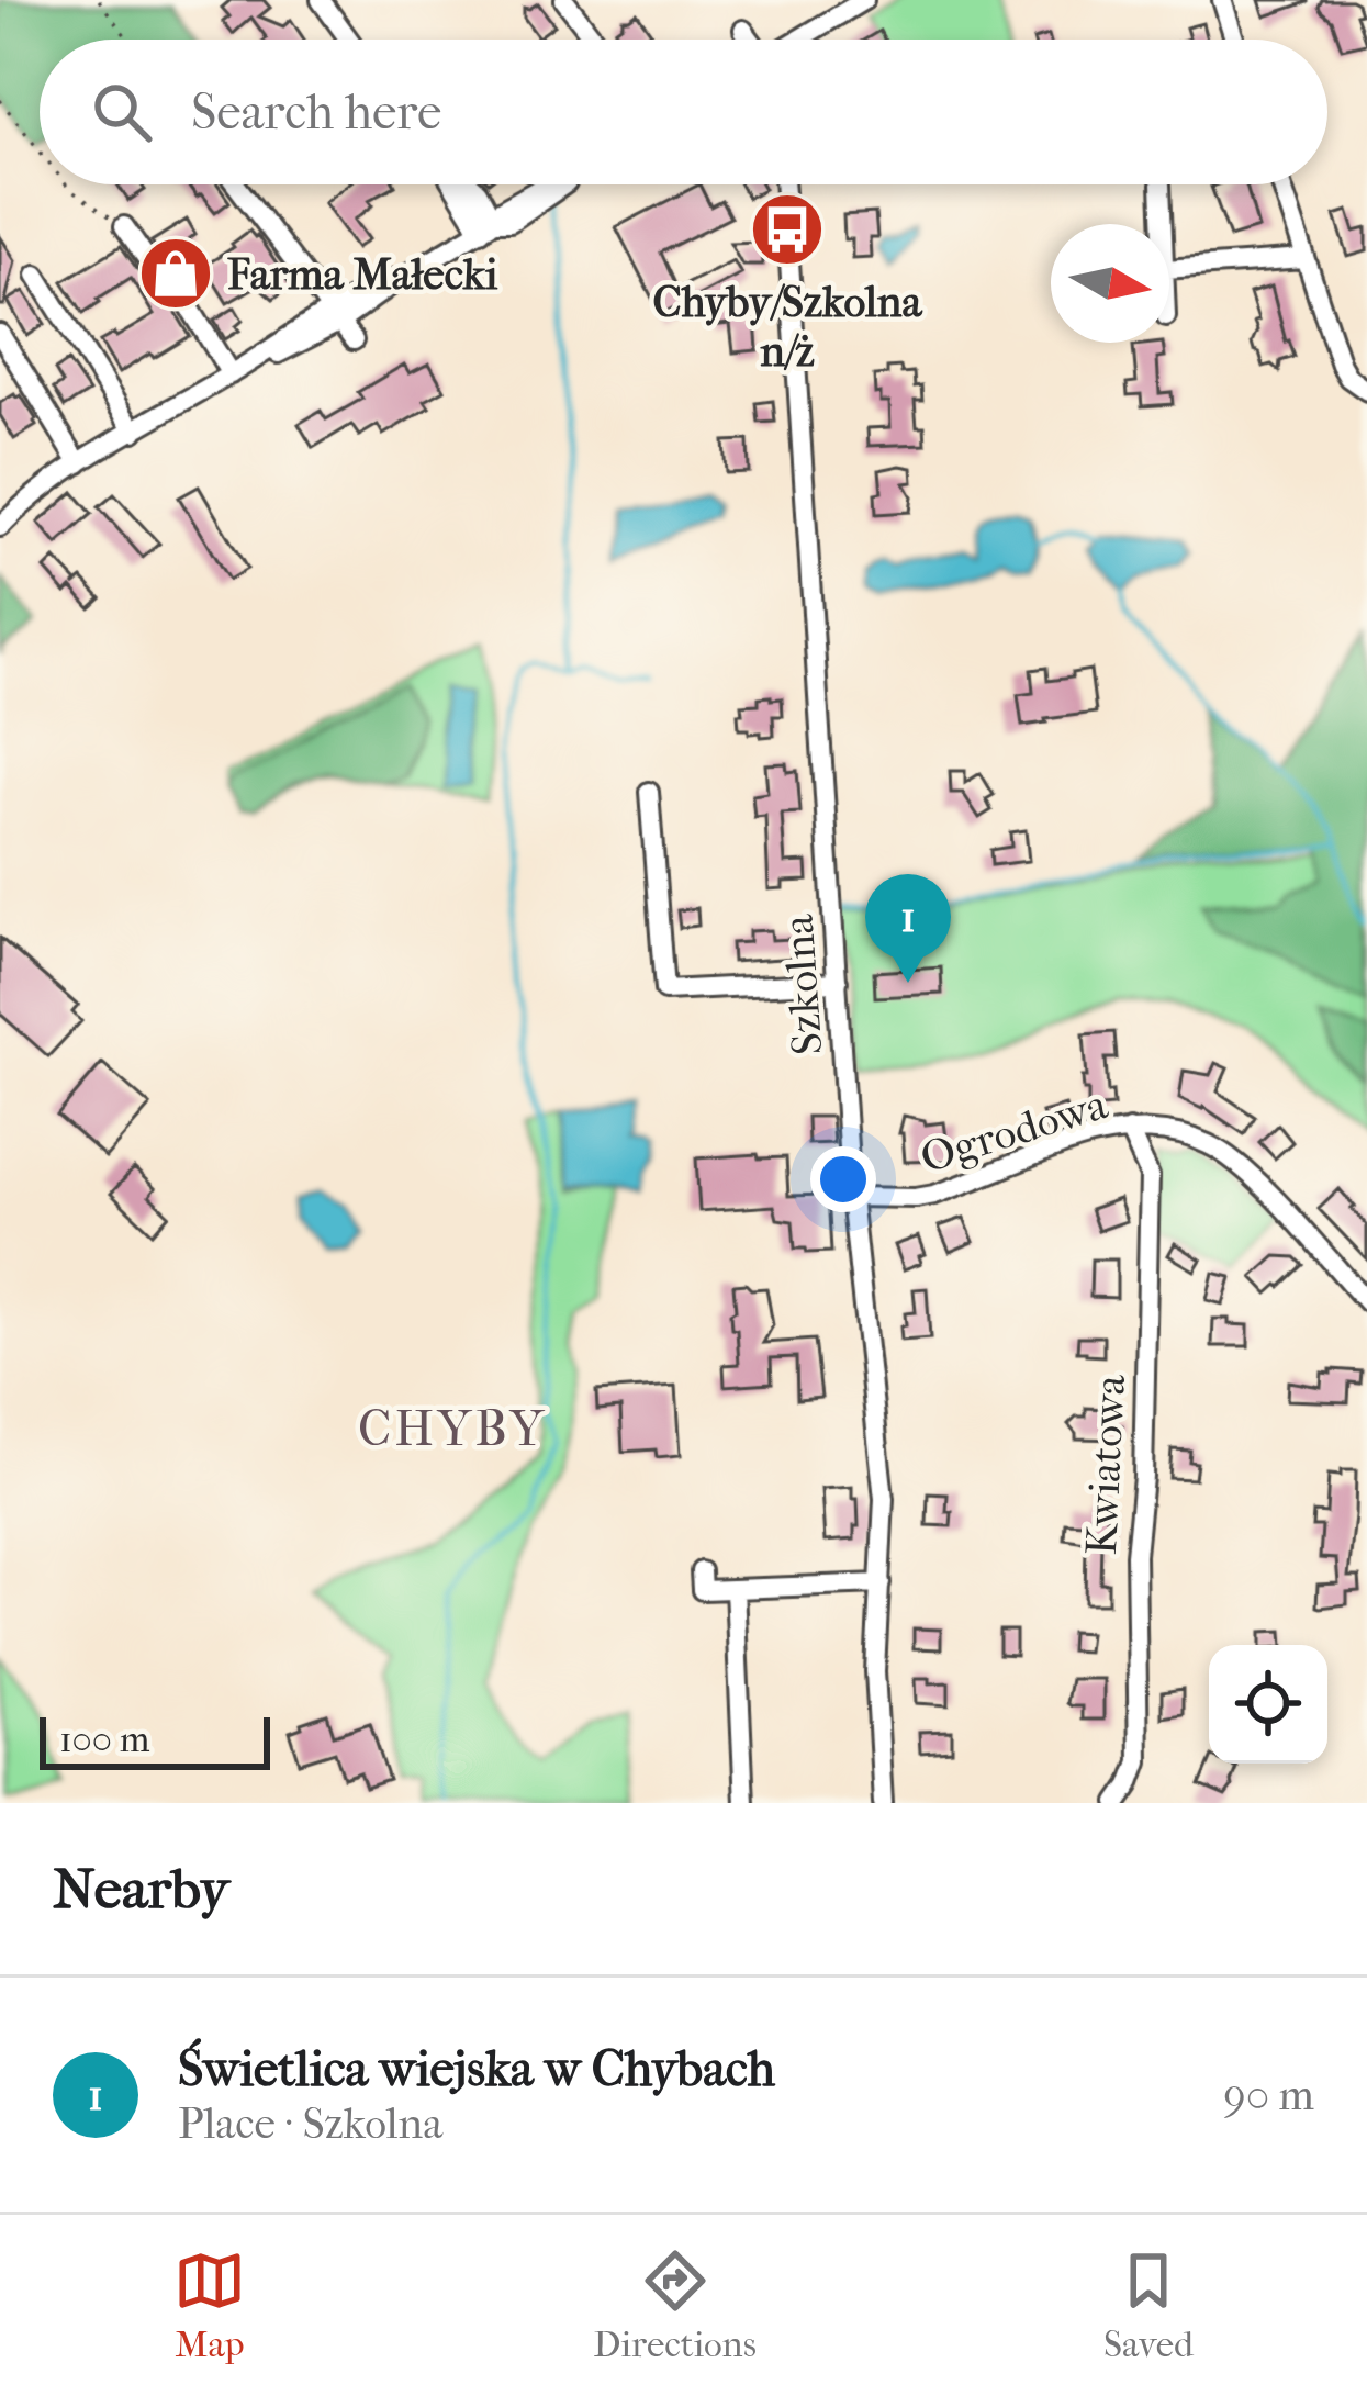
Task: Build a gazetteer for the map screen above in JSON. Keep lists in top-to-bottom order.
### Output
{
  "streets": {
    "street": ["Szkolna", "Ogrodowa", "Kwiatowa"]
  },
  "crossings": [
    ["Szkolna", "Ogrodowa"],
    ["Ogrodowa", "Kwiatowa"]
  ],
  "districts": ["CHYBY"],
  "places": {
    "bus stop": ["Chyby/Szkolna n/ż"],
    "shop": ["Farma Małecki"]
  },
  "scale_bar": "100 m",
  "north": "right",
  "page": {
    "search": "Search here",
    "pins": "1",
    "scale": "100 m",
    "heading": "Nearby",
    "list": [
      {
        "mark": "1",
        "name": "Świetlica wiejska w Chybach",
        "note": "Place · Szkolna",
        "value": "90 m"
      }
    ],
    "nav": ["Map", "Directions", "Saved"]
  }
}
